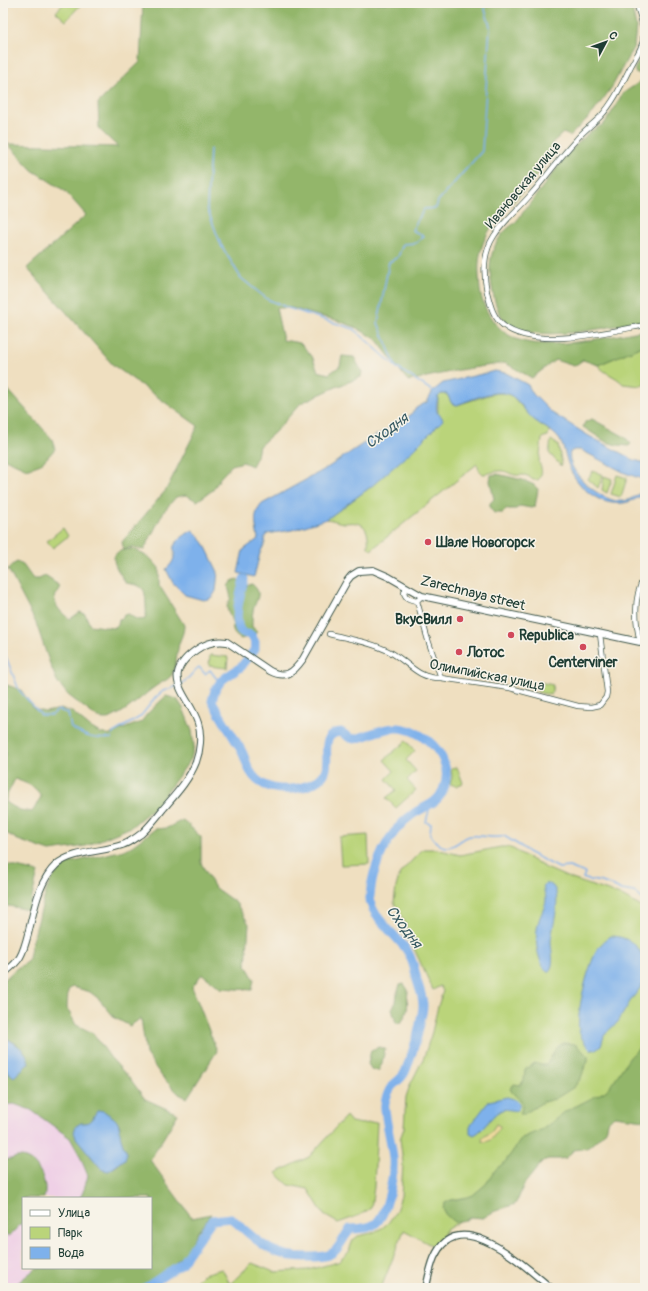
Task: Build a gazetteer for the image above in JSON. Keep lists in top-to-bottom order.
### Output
{
  "streets": {
    "main road": ["Zarechnaya street"],
    "street": ["Ивановская улица", "Олимпийская улица"]
  },
  "crossings": [
    ["Zarechnaya street", "Олимпийская улица"]
  ],
  "water": ["Сходня"],
  "places": [
    "Шале Новогорск",
    "ВкусВилл",
    "Republica",
    "Centerviner",
    "Лотос"
  ],
  "legend": ["Улица", "Парк", "Вода"],
  "north": "top right"
}
